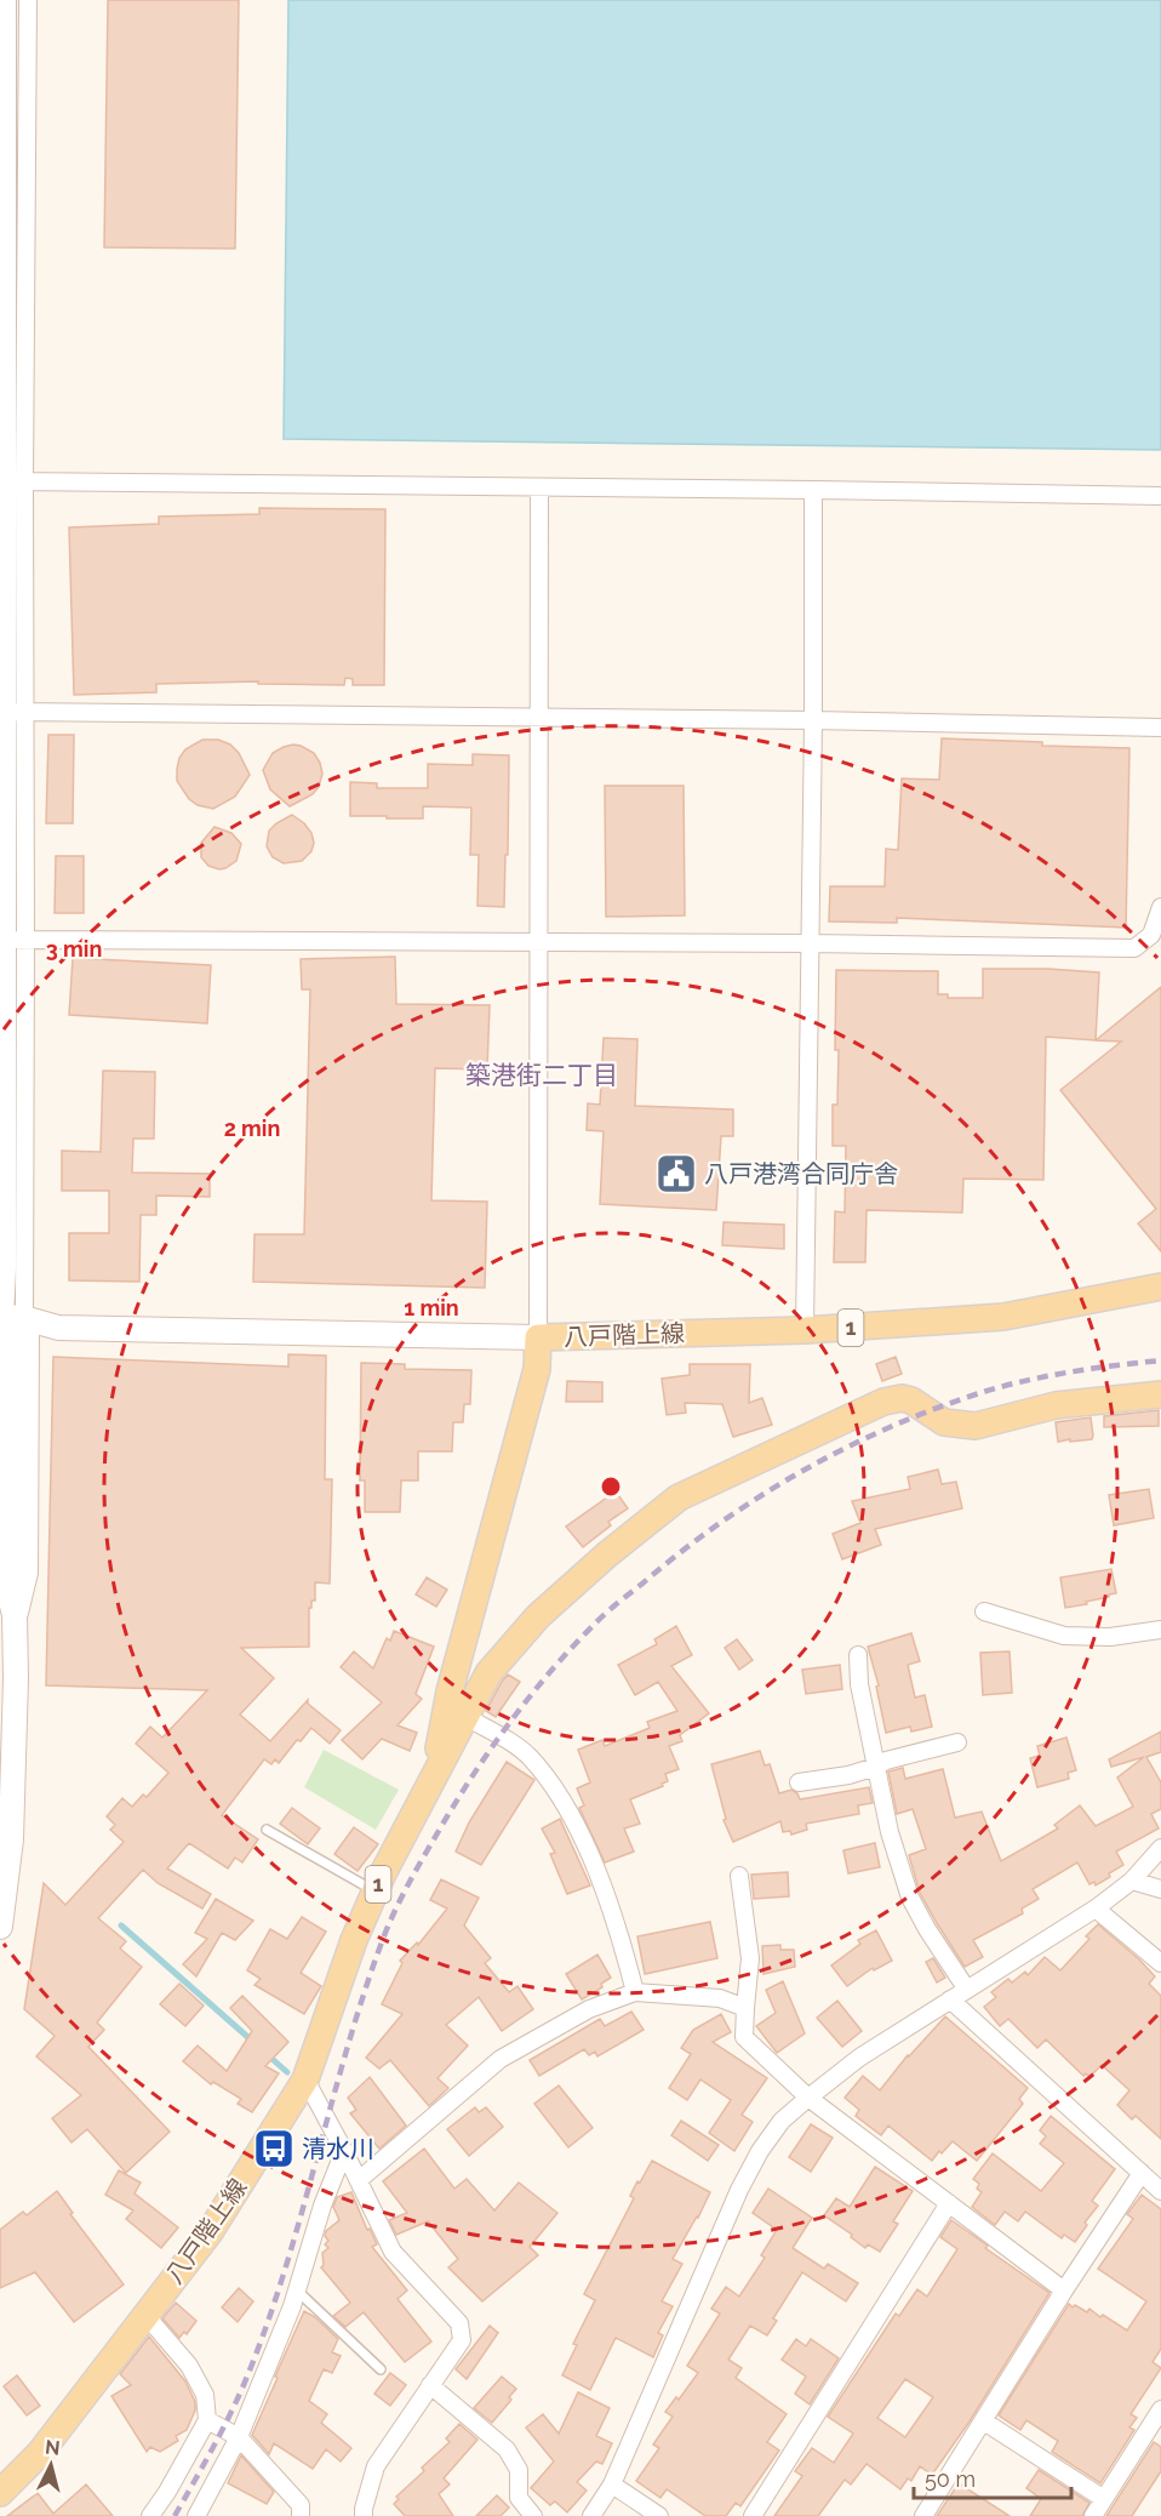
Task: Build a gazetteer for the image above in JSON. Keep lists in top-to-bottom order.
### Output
{
  "streets": {
    "main road": ["1", "八戸階上線"]
  },
  "districts": ["築港街二丁目"],
  "places": {
    "public building": ["八戸港湾合同庁舎"],
    "bus stop": ["清水川"]
  },
  "scale_bar": "50 m",
  "north": "top",
  "rings": ["3 min", "2 min", "1 min"]
}
